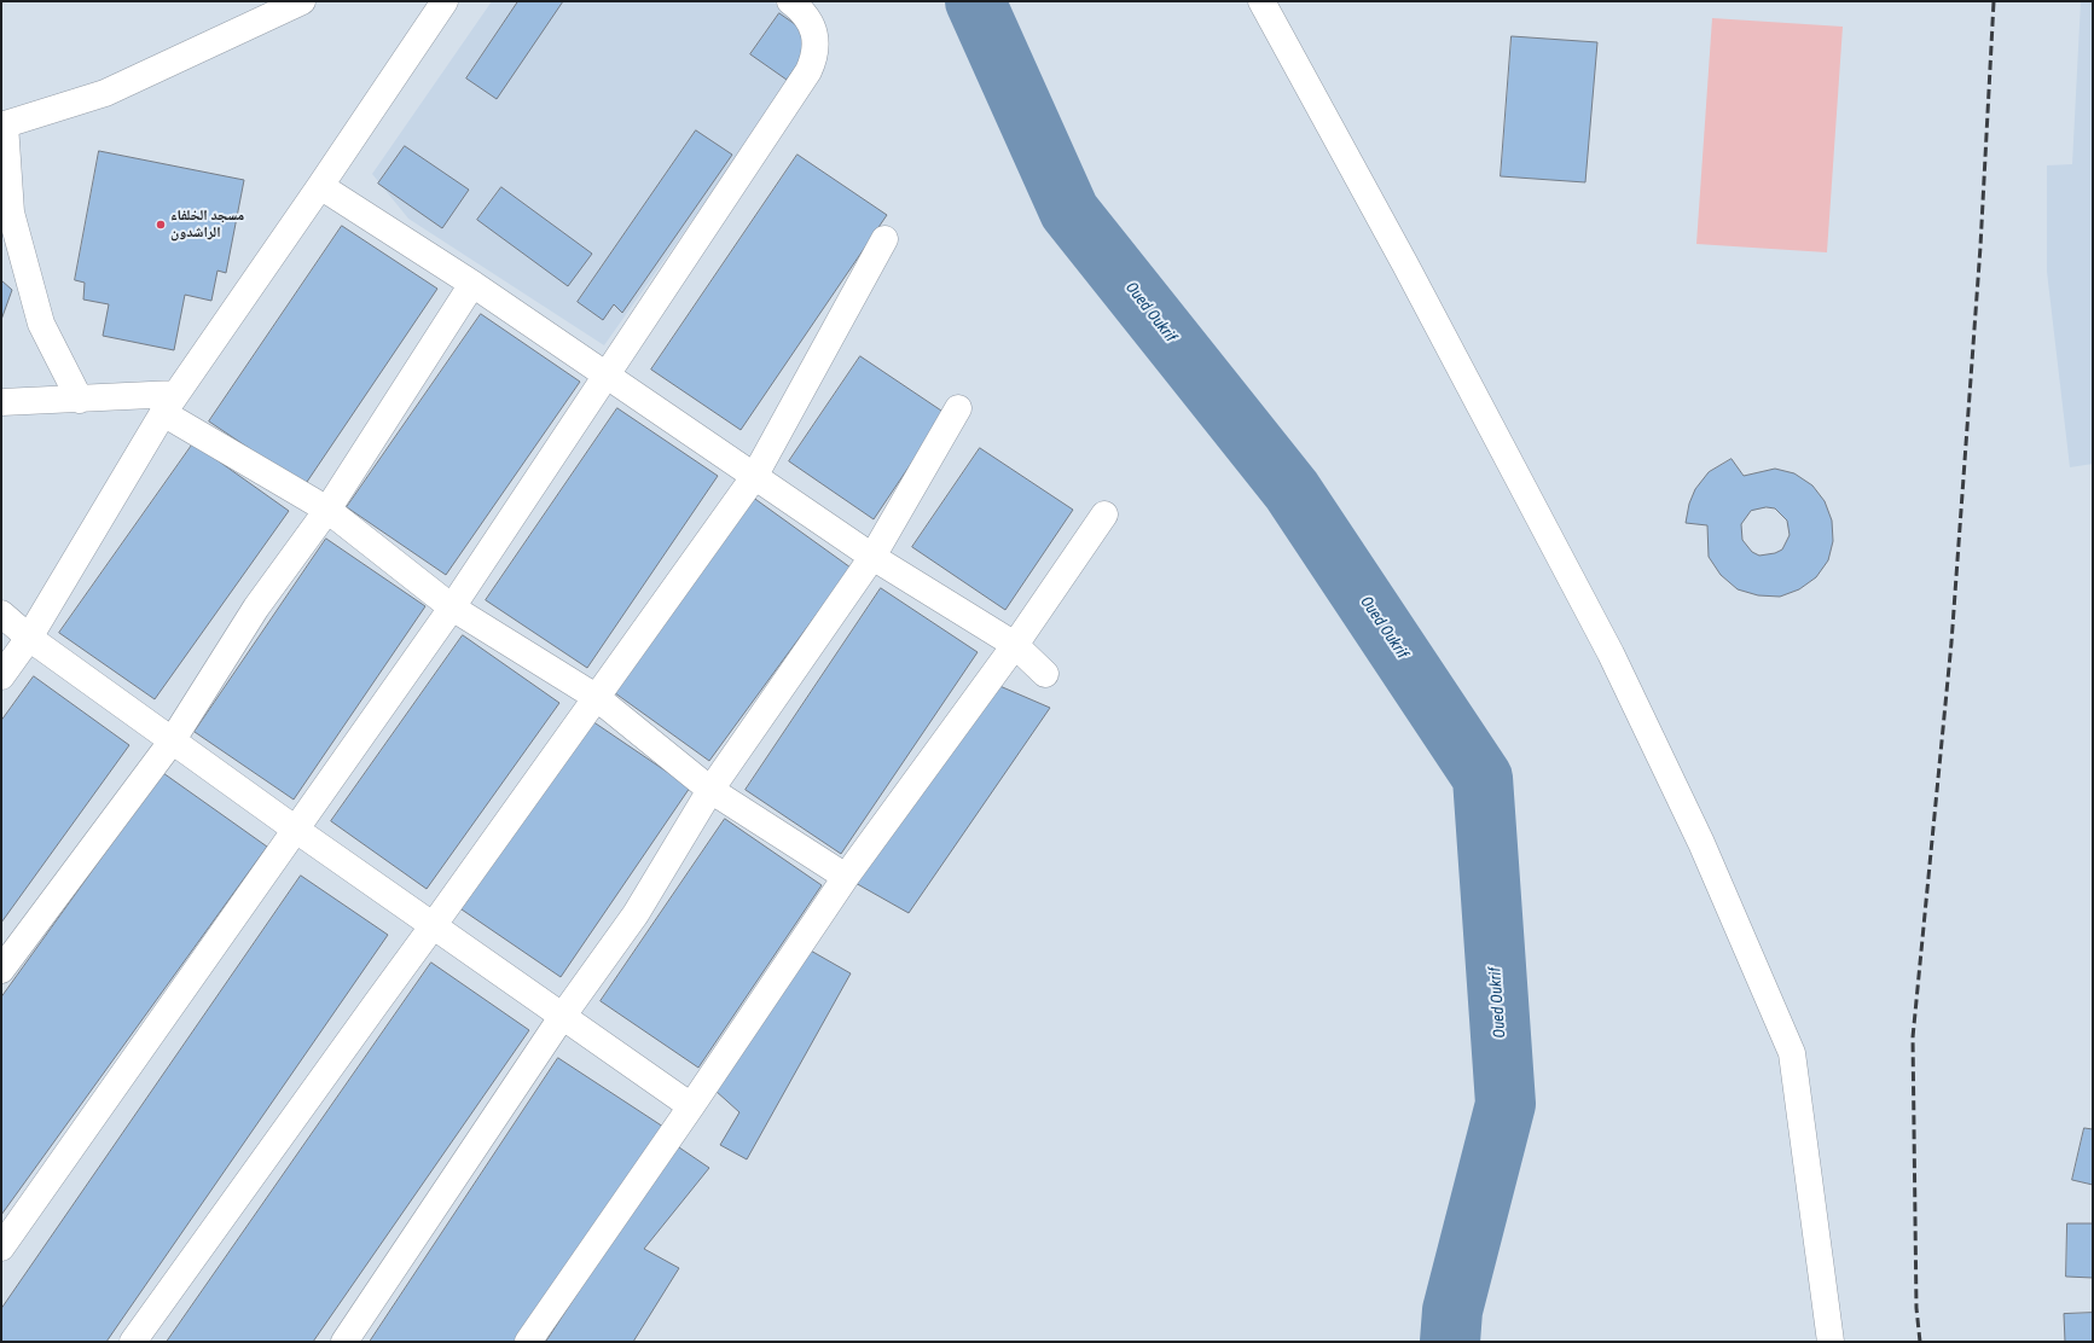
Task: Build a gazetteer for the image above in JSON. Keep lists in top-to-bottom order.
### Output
{
  "water": ["Oued Oukrif"],
  "places": ["مسجد الخلفاء الراشدون"]
}
